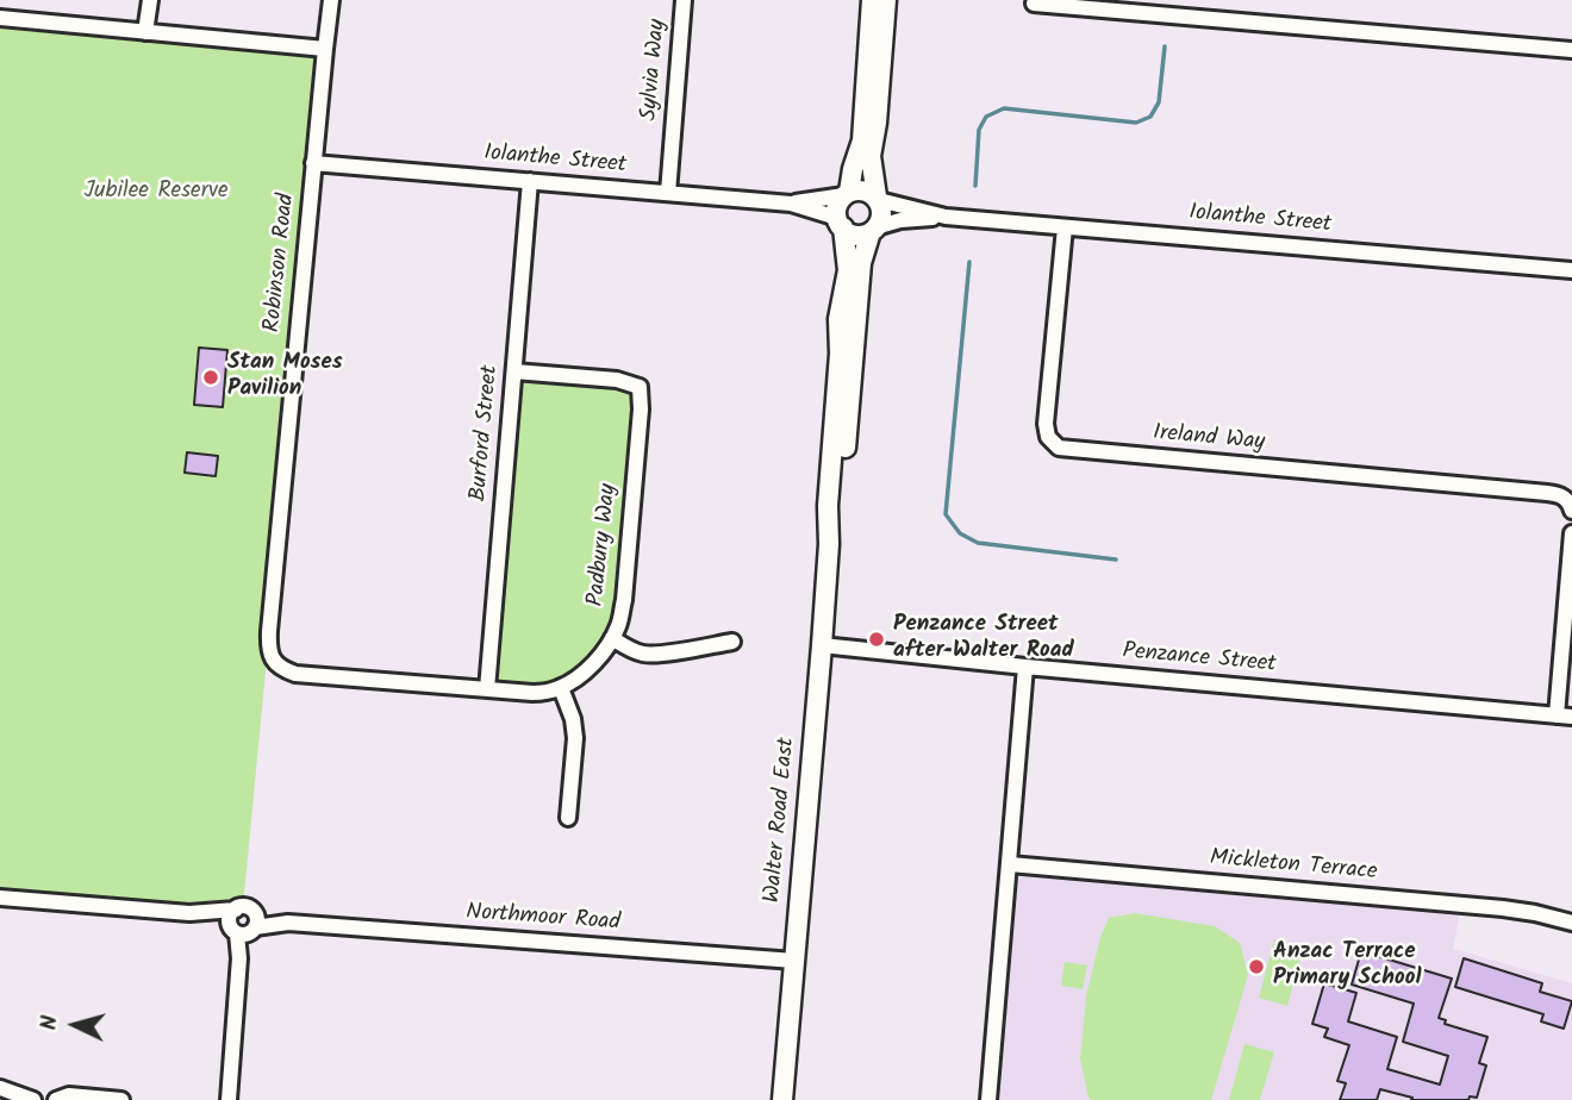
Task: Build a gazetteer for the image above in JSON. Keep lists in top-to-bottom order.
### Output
{
  "streets": {
    "main road": ["Walter Road East"],
    "street": [
      "Sylvia Way",
      "Iolanthe Street",
      "Robinson Road",
      "Burford Street",
      "Ireland Way",
      "Padbury Way",
      "Penzance Street",
      "Mickleton Terrace",
      "Northmoor Road"
    ]
  },
  "crossings": [
    ["Sylvia Way", "Iolanthe Street"],
    ["Iolanthe Street", "Robinson Road"],
    ["Iolanthe Street", "Burford Street"],
    ["Iolanthe Street", "Ireland Way"],
    ["Iolanthe Street", "Walter Road East"],
    ["Robinson Road", "Burford Street"],
    ["Burford Street", "Padbury Way"],
    ["Penzance Street", "Walter Road East"],
    ["Walter Road East", "Northmoor Road"]
  ],
  "parks": ["Jubilee Reserve"],
  "places": ["Stan Moses Pavilion", "Penzance Street after Walter Road", "Anzac Terrace Primary School"],
  "north": "left"
}
